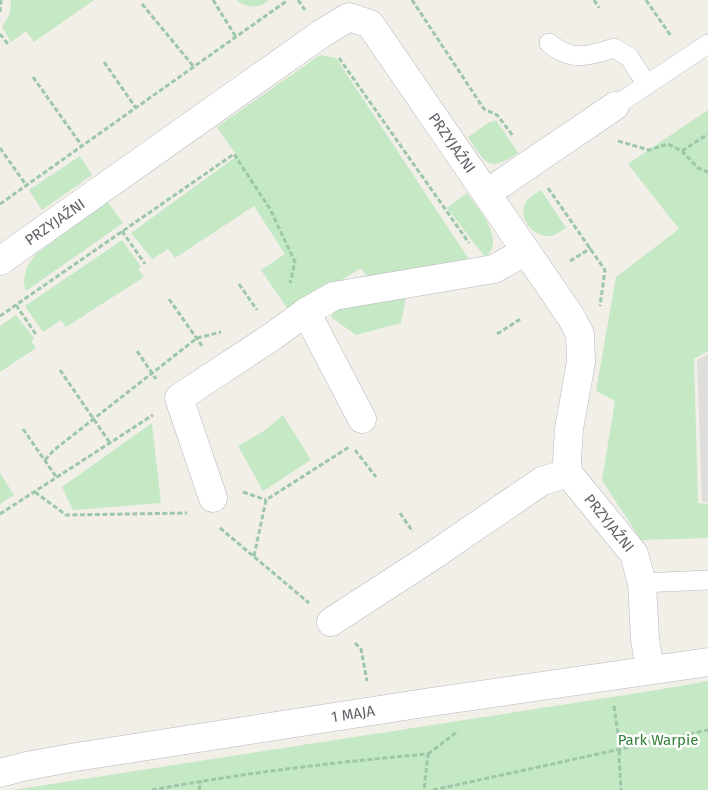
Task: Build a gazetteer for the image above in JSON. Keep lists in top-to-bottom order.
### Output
{
  "streets": {
    "street": ["PRZYJAŹNI", "1 MAJA"]
  },
  "crossings": [
    ["PRZYJAŹNI", "1 MAJA"]
  ],
  "parks": ["Park Warpie"]
}
